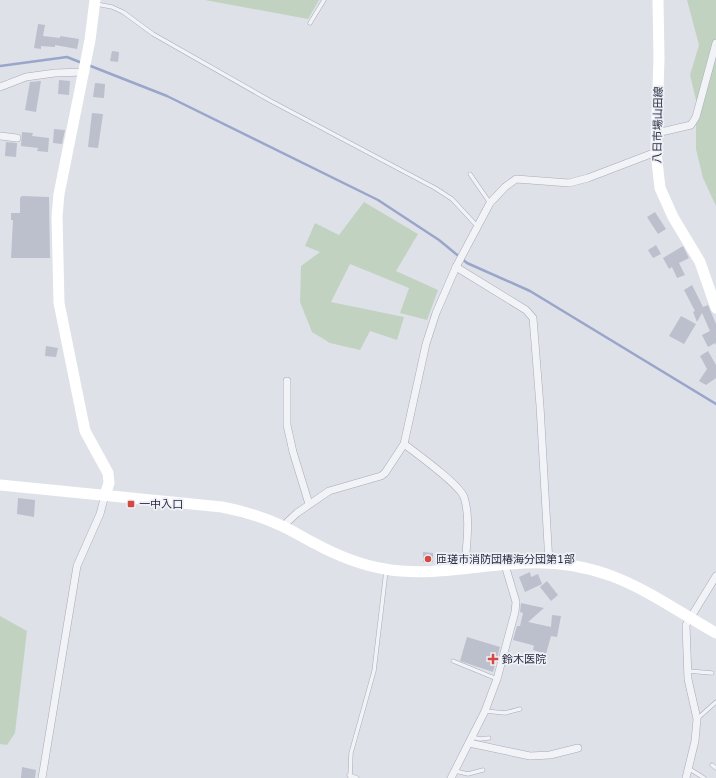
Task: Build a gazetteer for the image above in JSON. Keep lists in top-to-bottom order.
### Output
{
  "streets": {
    "street": ["八日市場山田線"]
  },
  "places": {
    "transit": ["一中入口"],
    "other": ["匝瑳市消防団椿海分団第1部"],
    "health": ["鈴木医院"]
  }
}
